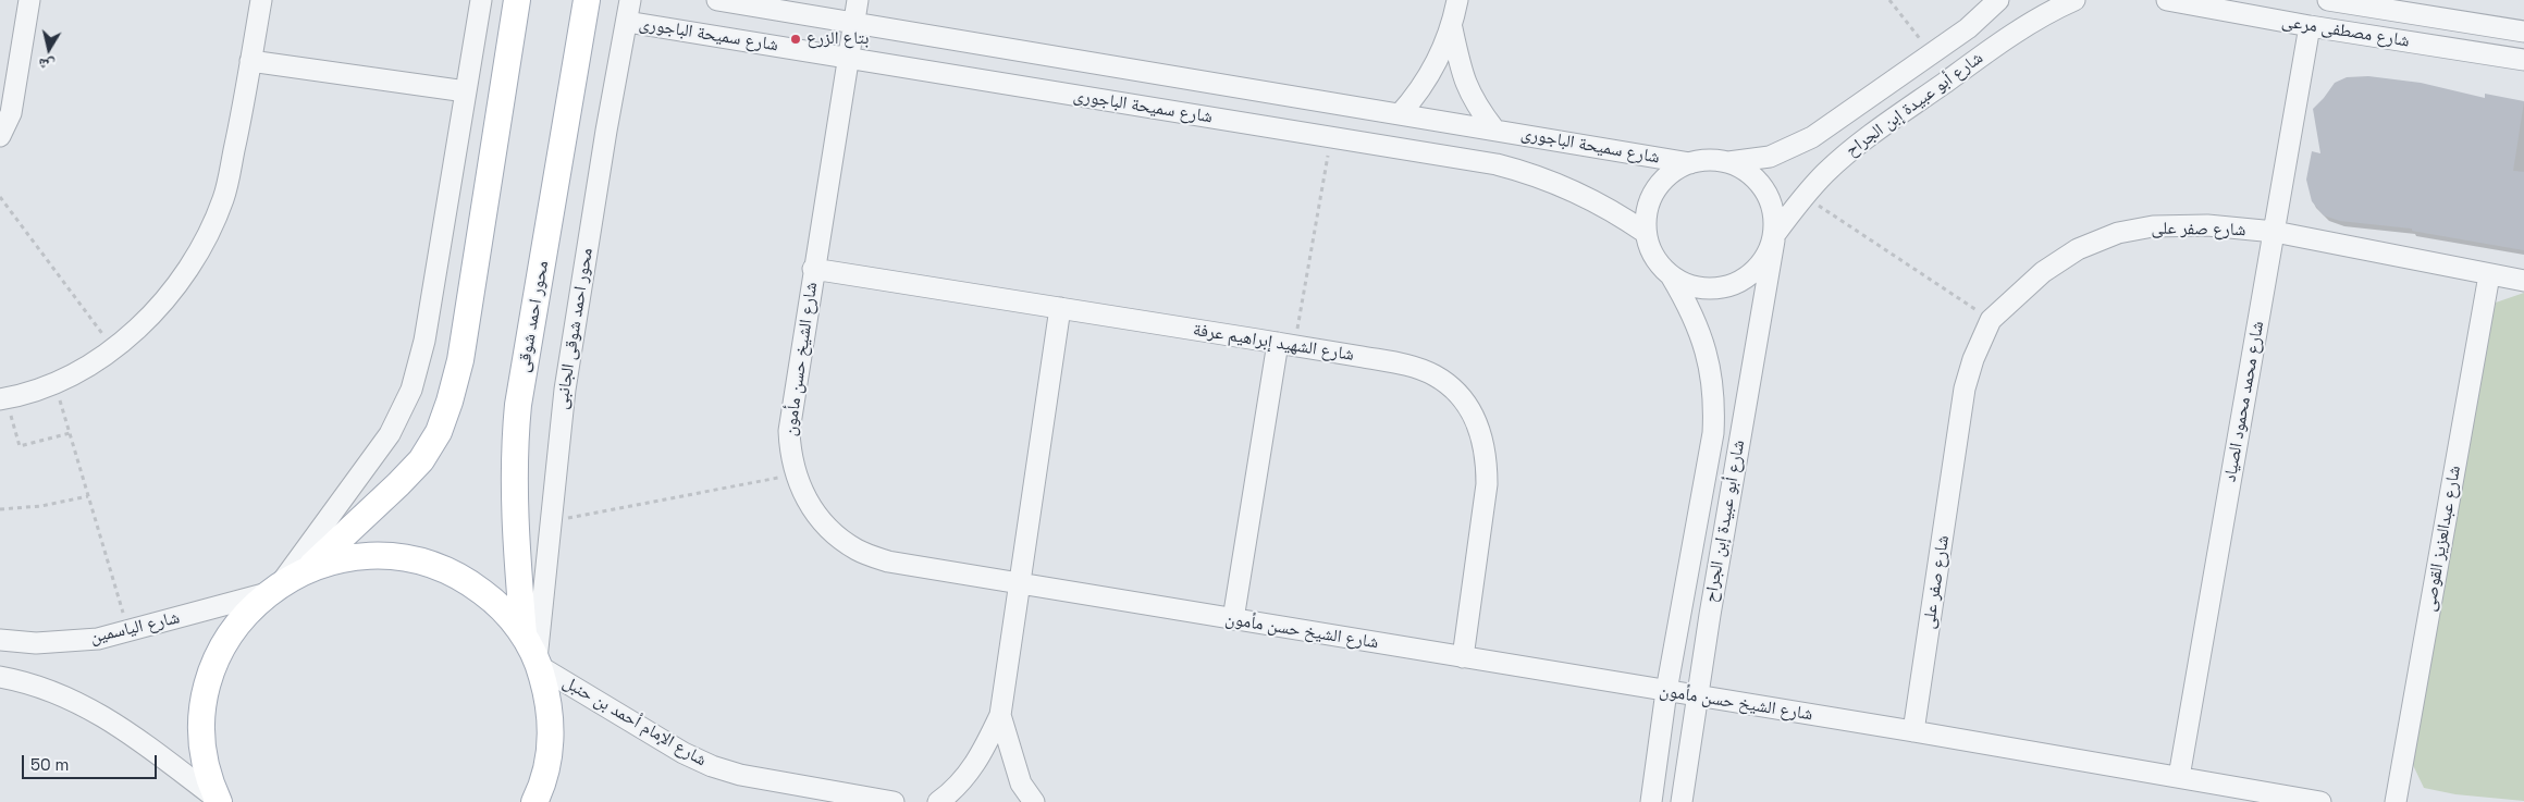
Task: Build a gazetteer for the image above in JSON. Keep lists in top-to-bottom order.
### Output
{
  "streets": {
    "main road": ["محور احمد شوقى"],
    "street": [
      "شارع مصطفى مرعى",
      "شارع سميحة الباجورى",
      "شارع أبو عبيدة إبن الجراح",
      "شارع صفر على",
      "محور احمد شوقى الجانبى",
      "شارع الشهيد إبراهيم عرفة",
      "شارع الشيخ حسن مأمون",
      "شارع محمد محمود الصياد",
      "شارع عبدالعزيز القوصى",
      "شارع الياسمين",
      "شارع الإمام أحمد بن حنبل"
    ]
  },
  "crossings": [
    ["شارع مصطفى مرعى", "شارع محمد محمود الصياد"],
    ["شارع سميحة الباجورى", "شارع أبو عبيدة إبن الجراح"],
    ["شارع سميحة الباجورى", "محور احمد شوقى الجانبى"],
    ["شارع سميحة الباجورى", "شارع الشيخ حسن مأمون"],
    ["شارع أبو عبيدة إبن الجراح", "شارع الشيخ حسن مأمون"],
    ["شارع صفر على", "شارع الشيخ حسن مأمون"],
    ["شارع صفر على", "شارع محمد محمود الصياد"],
    ["شارع صفر على", "شارع عبدالعزيز القوصى"],
    ["محور احمد شوقى الجانبى", "شارع الإمام أحمد بن حنبل"],
    ["شارع الشهيد إبراهيم عرفة", "شارع الشيخ حسن مأمون"],
    ["شارع الشيخ حسن مأمون", "شارع محمد محمود الصياد"]
  ],
  "places": ["بتاع الزرع"],
  "scale_bar": "50 m",
  "north": "bottom"
}
